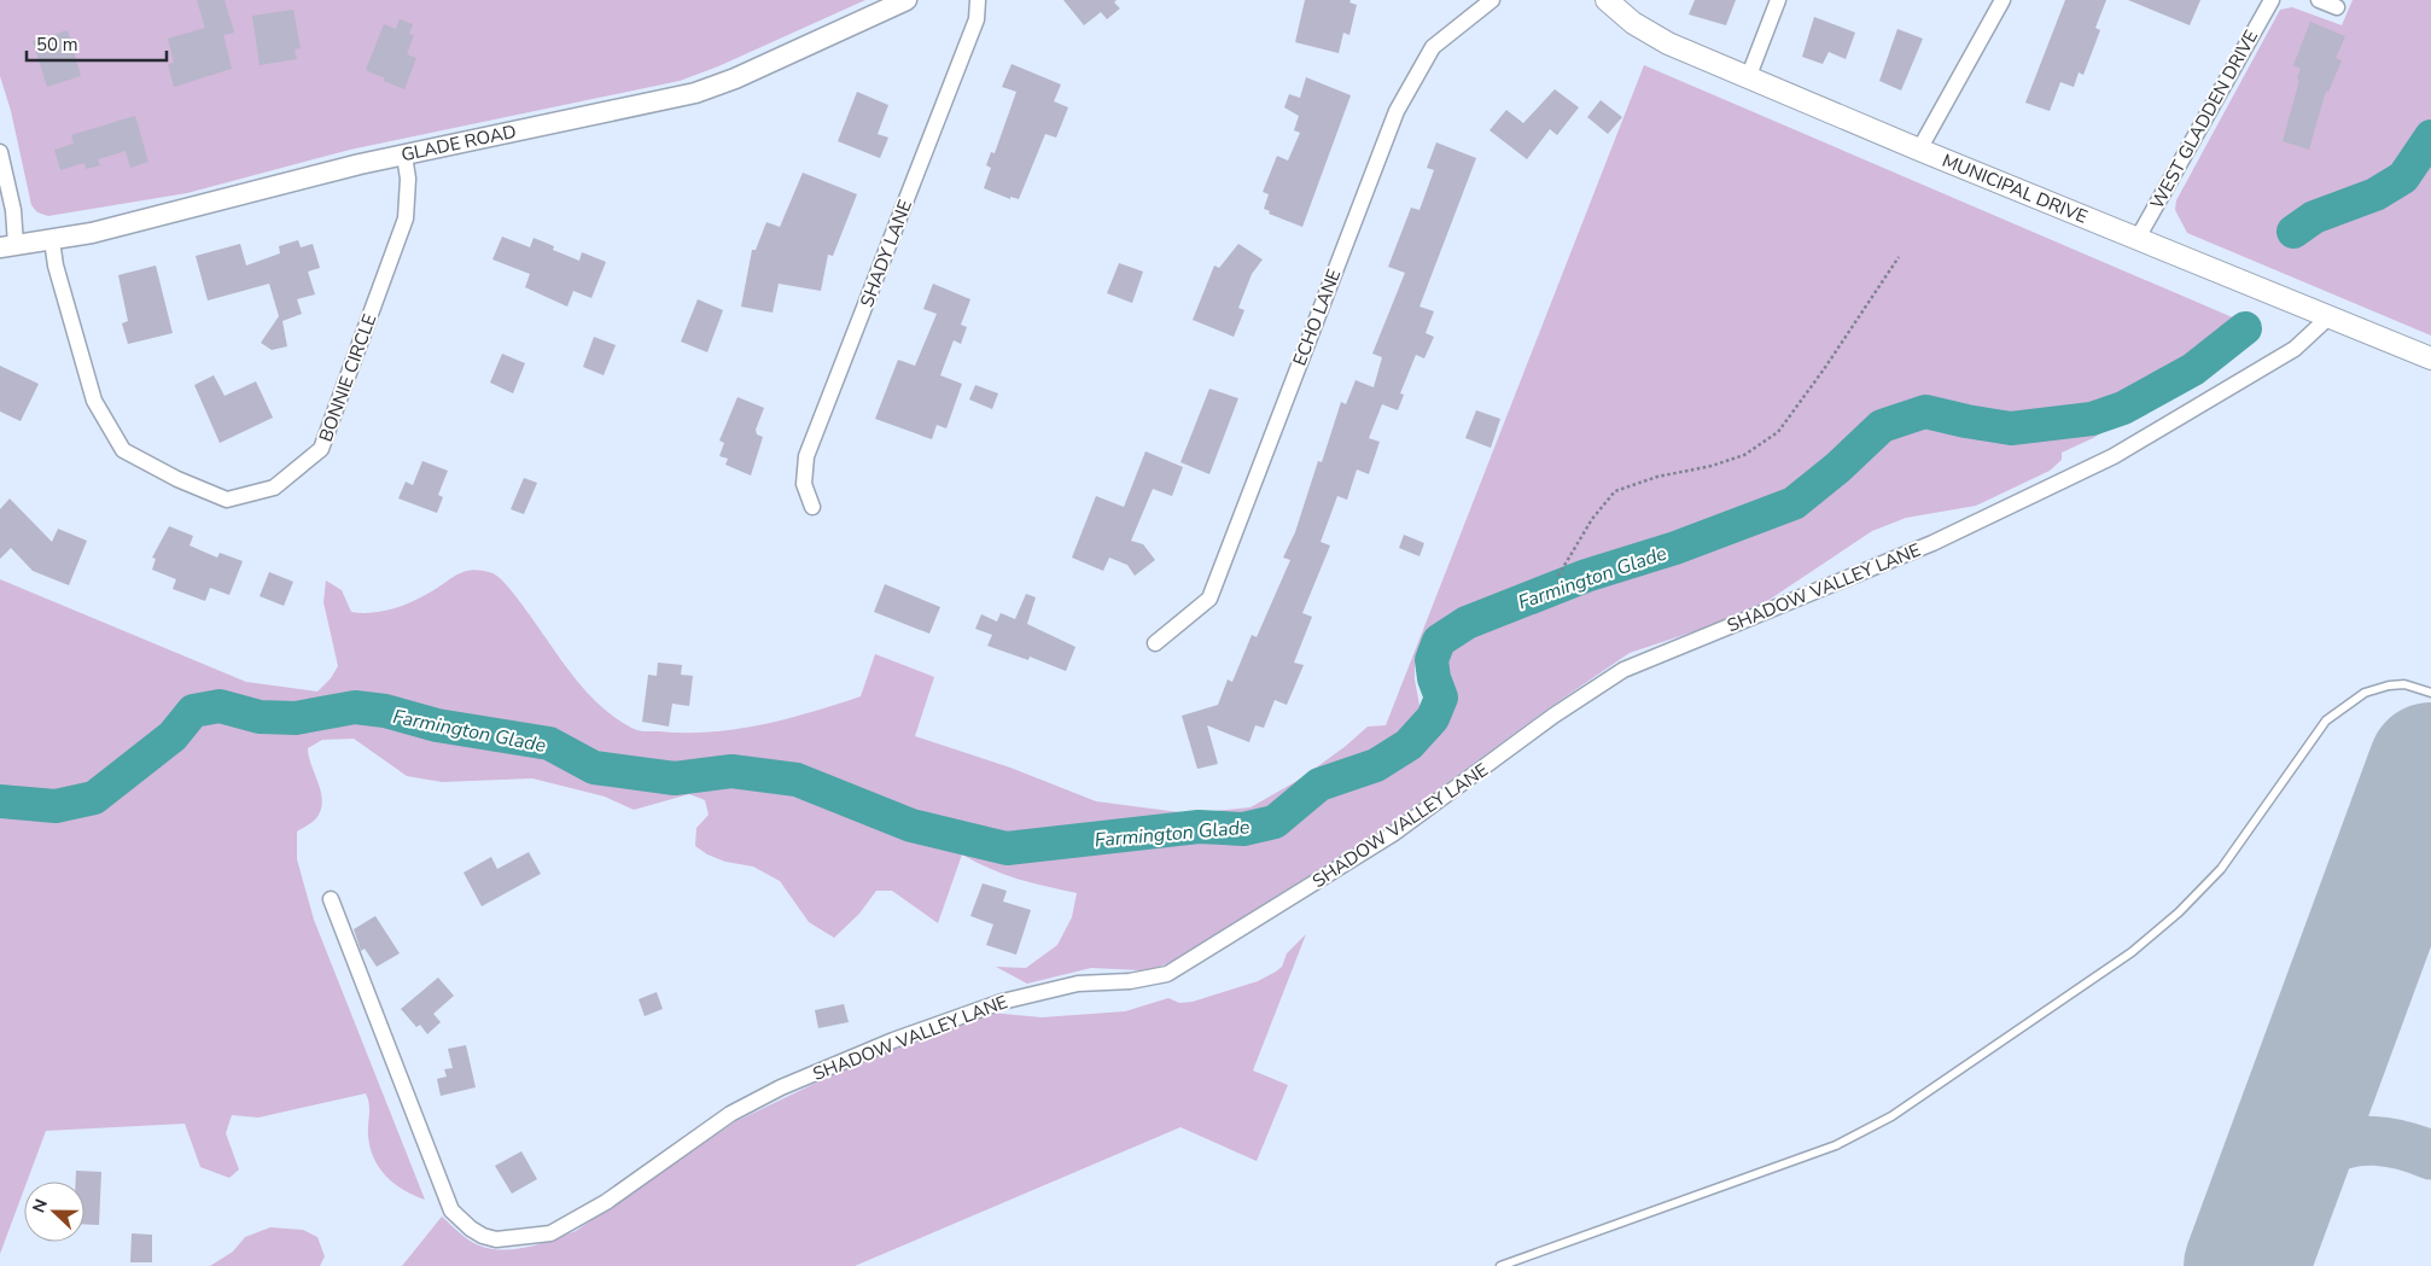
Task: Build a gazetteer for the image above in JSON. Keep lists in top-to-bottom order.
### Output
{
  "streets": {
    "main road": ["MUNICIPAL DRIVE"],
    "street": [
      "WEST GLADDEN DRIVE",
      "GLADE ROAD",
      "SHADY LANE",
      "ECHO LANE",
      "BONNIE CIRCLE",
      "SHADOW VALLEY LANE"
    ]
  },
  "crossings": [
    ["WEST GLADDEN DRIVE", "MUNICIPAL DRIVE"],
    ["GLADE ROAD", "BONNIE CIRCLE"],
    ["MUNICIPAL DRIVE", "SHADOW VALLEY LANE"]
  ],
  "water": ["Farmington Glade"],
  "scale_bar": "50 m",
  "north": "left"
}
